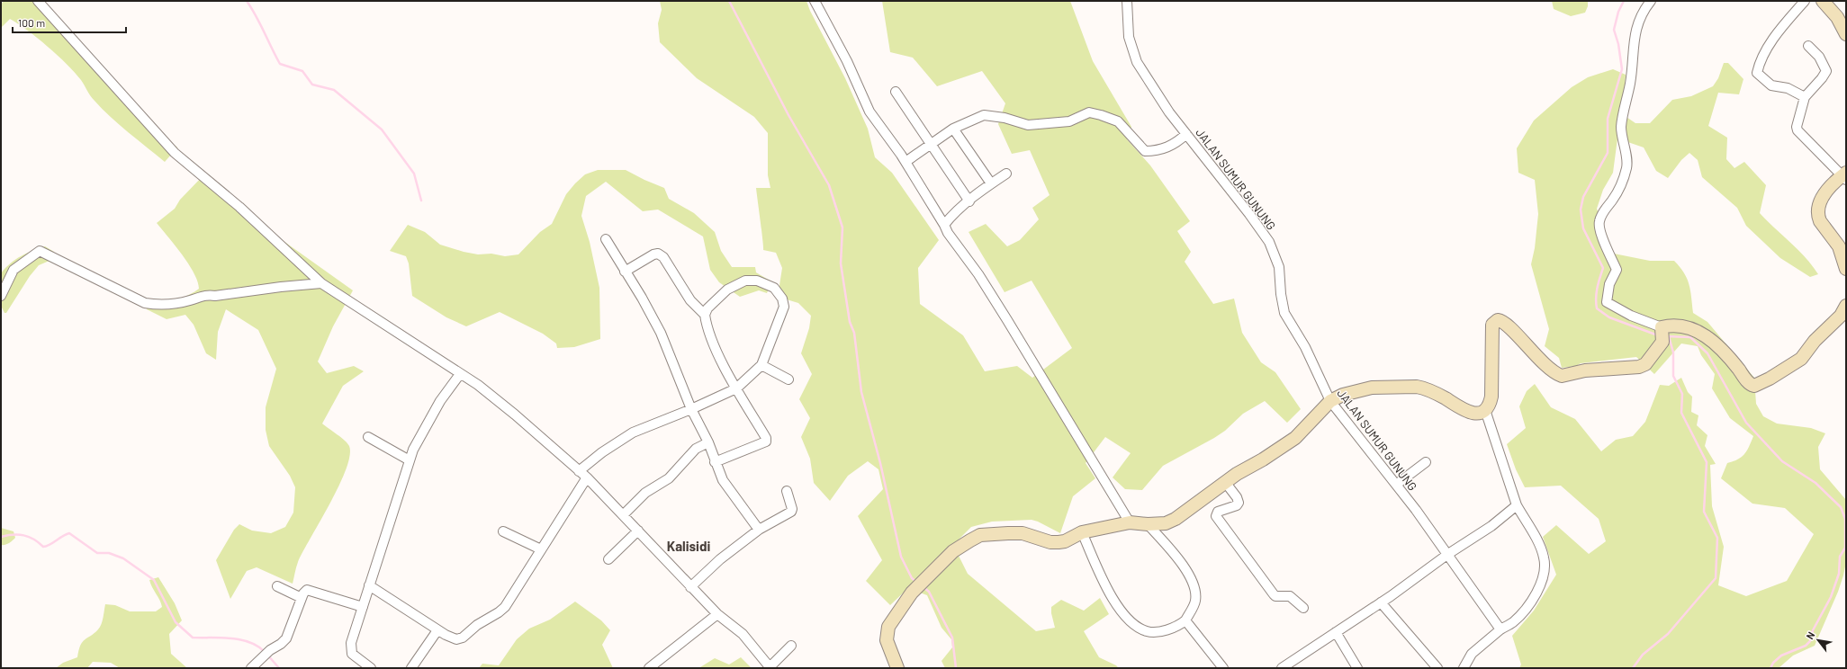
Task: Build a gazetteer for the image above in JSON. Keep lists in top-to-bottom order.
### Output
{
  "streets": {
    "street": ["JALAN SUMUR GUNUNG"]
  },
  "districts": ["Kalisidi"],
  "scale_bar": "100 m",
  "north": "top left"
}
